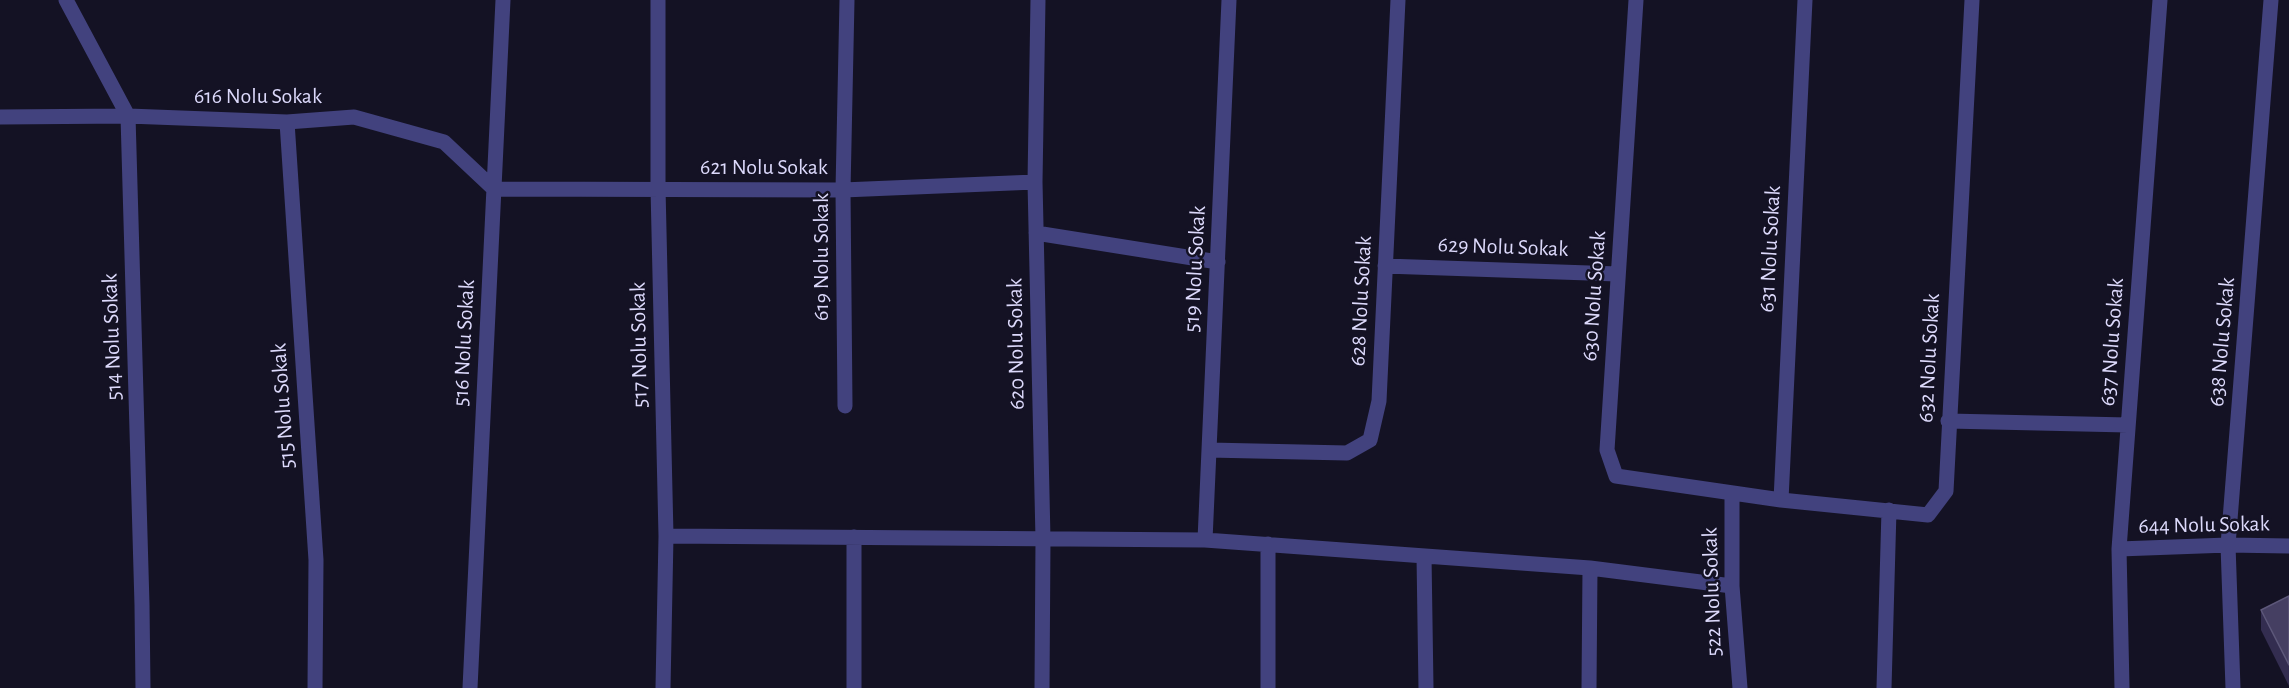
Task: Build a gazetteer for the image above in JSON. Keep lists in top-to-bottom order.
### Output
{
  "streets": {
    "street": [
      "616 Nolu Sokak",
      "621 Nolu Sokak",
      "629 Nolu Sokak",
      "631 Nolu Sokak",
      "619 Nolu Sokak",
      "519 Nolu Sokak",
      "630 Nolu Sokak",
      "628 Nolu Sokak",
      "514 Nolu Sokak",
      "637 Nolu Sokak",
      "638 Nolu Sokak",
      "516 Nolu Sokak",
      "620 Nolu Sokak",
      "517 Nolu Sokak",
      "632 Nolu Sokak",
      "515 Nolu Sokak",
      "644 Nolu Sokak",
      "522 Nolu Sokak"
    ]
  },
  "crossings": [
    ["616 Nolu Sokak", "621 Nolu Sokak"],
    ["616 Nolu Sokak", "514 Nolu Sokak"],
    ["616 Nolu Sokak", "516 Nolu Sokak"],
    ["616 Nolu Sokak", "515 Nolu Sokak"],
    ["621 Nolu Sokak", "619 Nolu Sokak"],
    ["621 Nolu Sokak", "516 Nolu Sokak"],
    ["621 Nolu Sokak", "620 Nolu Sokak"],
    ["621 Nolu Sokak", "517 Nolu Sokak"],
    ["629 Nolu Sokak", "630 Nolu Sokak"],
    ["629 Nolu Sokak", "628 Nolu Sokak"],
    ["631 Nolu Sokak", "632 Nolu Sokak"],
    ["519 Nolu Sokak", "628 Nolu Sokak"],
    ["630 Nolu Sokak", "632 Nolu Sokak"],
    ["630 Nolu Sokak", "522 Nolu Sokak"],
    ["637 Nolu Sokak", "644 Nolu Sokak"],
    ["638 Nolu Sokak", "644 Nolu Sokak"],
    ["632 Nolu Sokak", "522 Nolu Sokak"]
  ]
}
